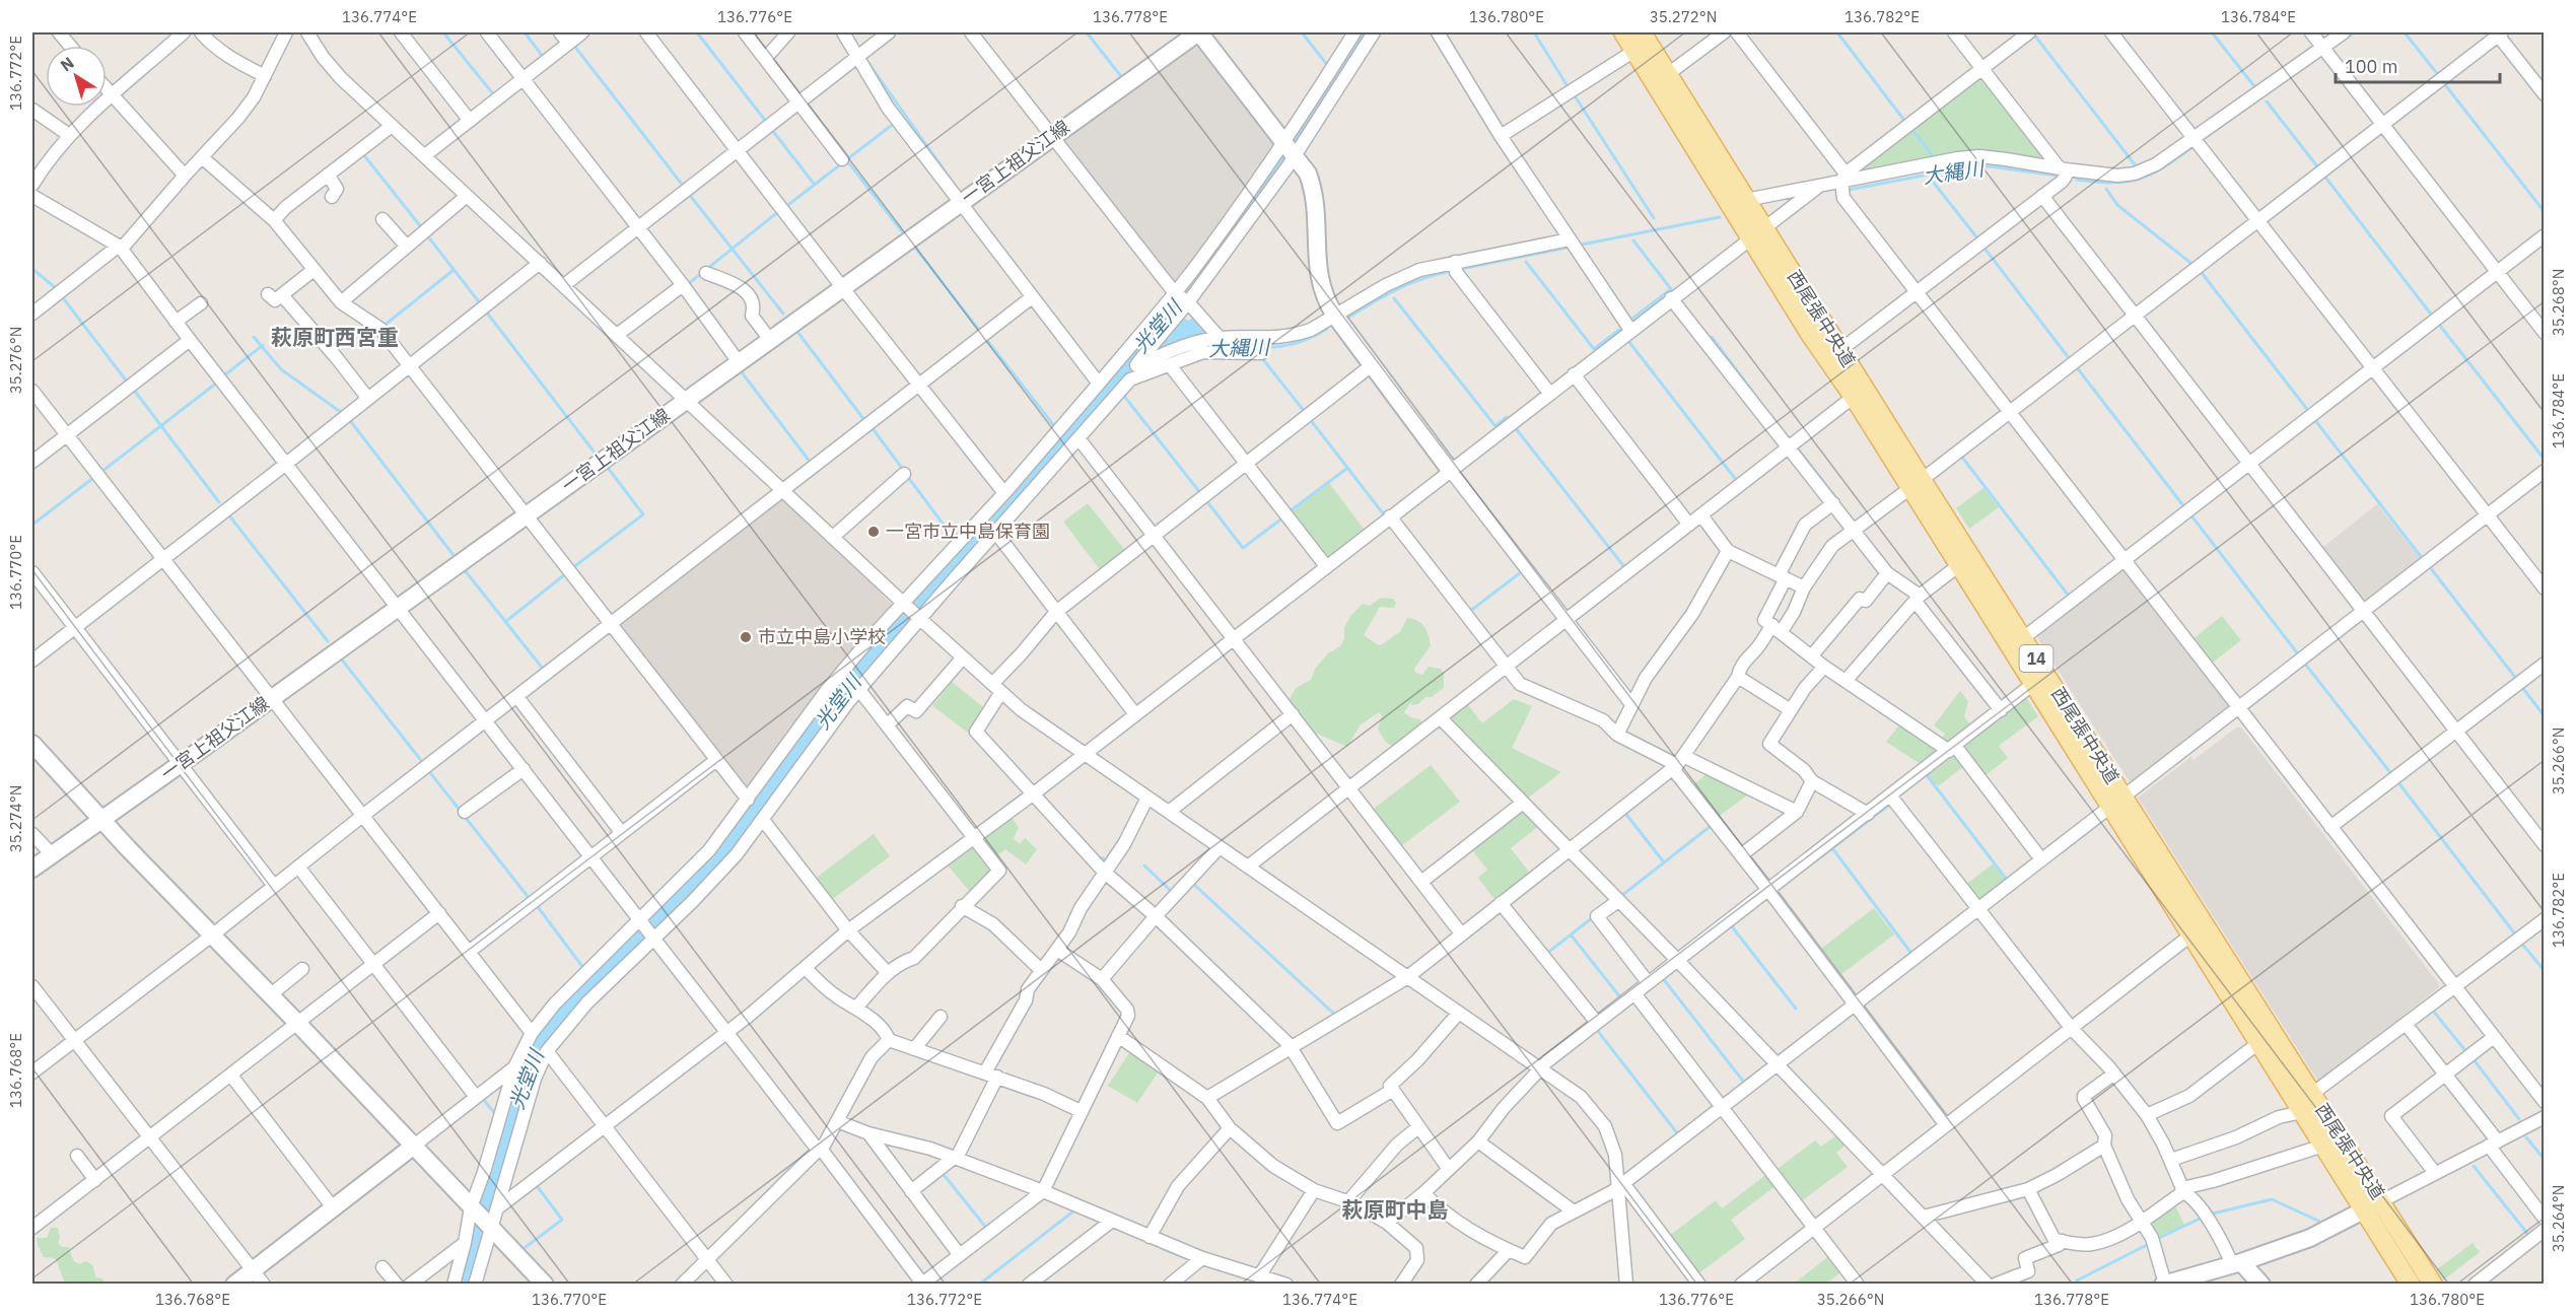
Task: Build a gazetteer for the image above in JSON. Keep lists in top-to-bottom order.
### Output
{
  "streets": {
    "main road": ["西尾張中央道", "14"],
    "street": ["一宮上祖父江線"]
  },
  "districts": ["萩原町西宮重", "萩原町中島"],
  "water": ["大縄川", "光堂川"],
  "places": ["一宮市立中島保育園", "市立中島小学校"],
  "scale_bar": "100 m",
  "north": "top left",
  "coordinates": [
    "136.774°E",
    "136.776°E",
    "136.778°E",
    "136.780°E",
    "35.272°N",
    "136.782°E",
    "136.784°E",
    "136.772°E",
    "35.268°N",
    "35.276°N",
    "136.770°E",
    "35.266°N",
    "35.274°N",
    "136.768°E",
    "35.264°N"
  ]
}
